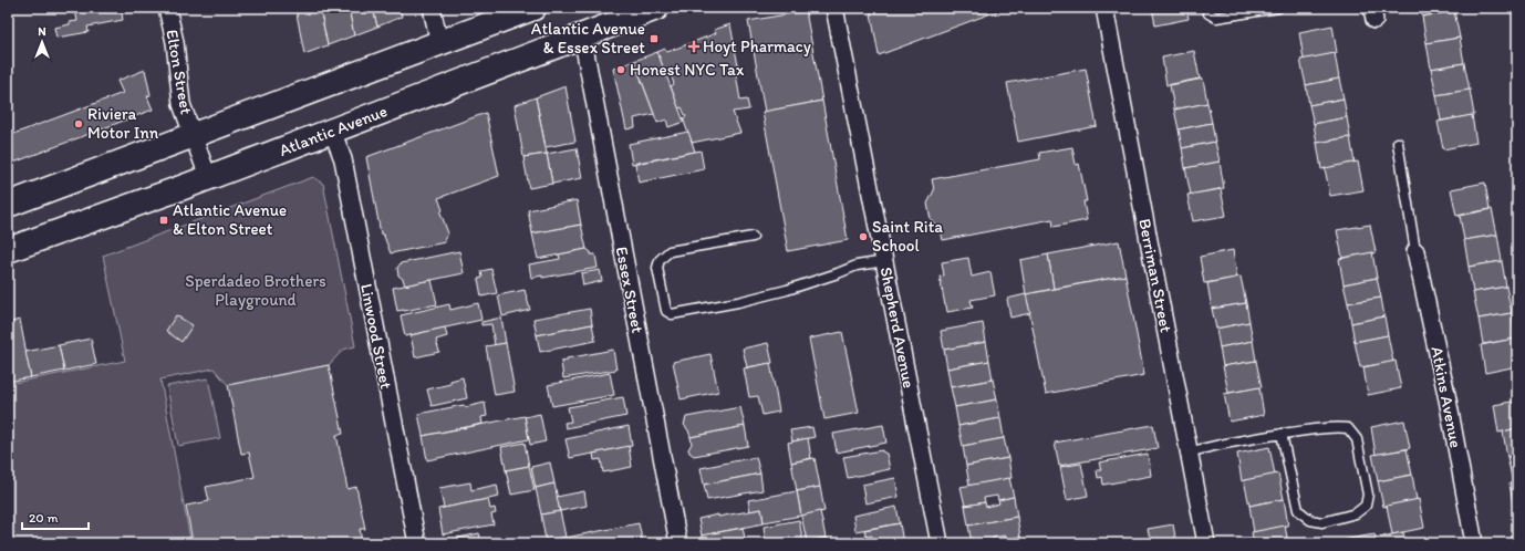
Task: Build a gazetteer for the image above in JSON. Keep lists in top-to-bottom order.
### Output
{
  "streets": {
    "main road": ["Atlantic Avenue"],
    "street": [
      "Elton Street",
      "Berriman Street",
      "Essex Street",
      "Shepherd Avenue",
      "Linwood Street",
      "Atkins Avenue"
    ]
  },
  "crossings": [
    ["Elton Street", "Atlantic Avenue"],
    ["Atlantic Avenue", "Essex Street"],
    ["Atlantic Avenue", "Linwood Street"]
  ],
  "parks": ["Sperdadeo Brothers Playground"],
  "places": {
    "transit": ["Atlantic Avenue & Essex Street", "Atlantic Avenue & Elton Street"],
    "health": ["Hoyt Pharmacy"],
    "other": ["Honest NYC Tax", "Riviera Motor Inn", "Saint Rita School"]
  },
  "scale_bar": "20 m",
  "north": "top"
}
